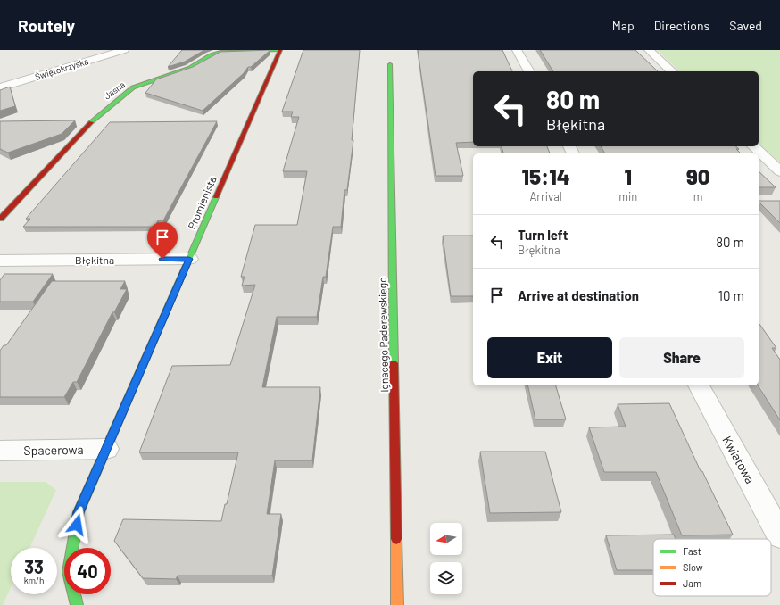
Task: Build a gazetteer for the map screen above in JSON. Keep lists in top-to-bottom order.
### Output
{
  "streets": {
    "street": [
      "Świętokrzyska",
      "Jasna",
      "Promienista",
      "Błękitna",
      "Ignacego Paderewskiego",
      "Spacerowa",
      "Kwiatowa"
    ]
  },
  "crossings": [
    ["Jasna", "Promienista"],
    ["Promienista", "Błękitna"],
    ["Promienista", "Spacerowa"]
  ],
  "legend": ["Fast", "Slow", "Jam"],
  "north": "left",
  "page": {
    "header": "Routely",
    "nav": ["Map", "Directions", "Saved"],
    "turn": ["80 m", "Błękitna"],
    "eta": [
      "15:14",
      "Arrival",
      "1",
      "min",
      "90",
      "m"
    ],
    "list": [
      {
        "name": "Turn left",
        "note": "Błękitna",
        "value": "80 m"
      },
      {
        "name": "Arrive at destination",
        "value": "10 m"
      }
    ],
    "buttons": ["Exit", "Share"],
    "speed": "33 km/h",
    "limit": "40"
  }
}
